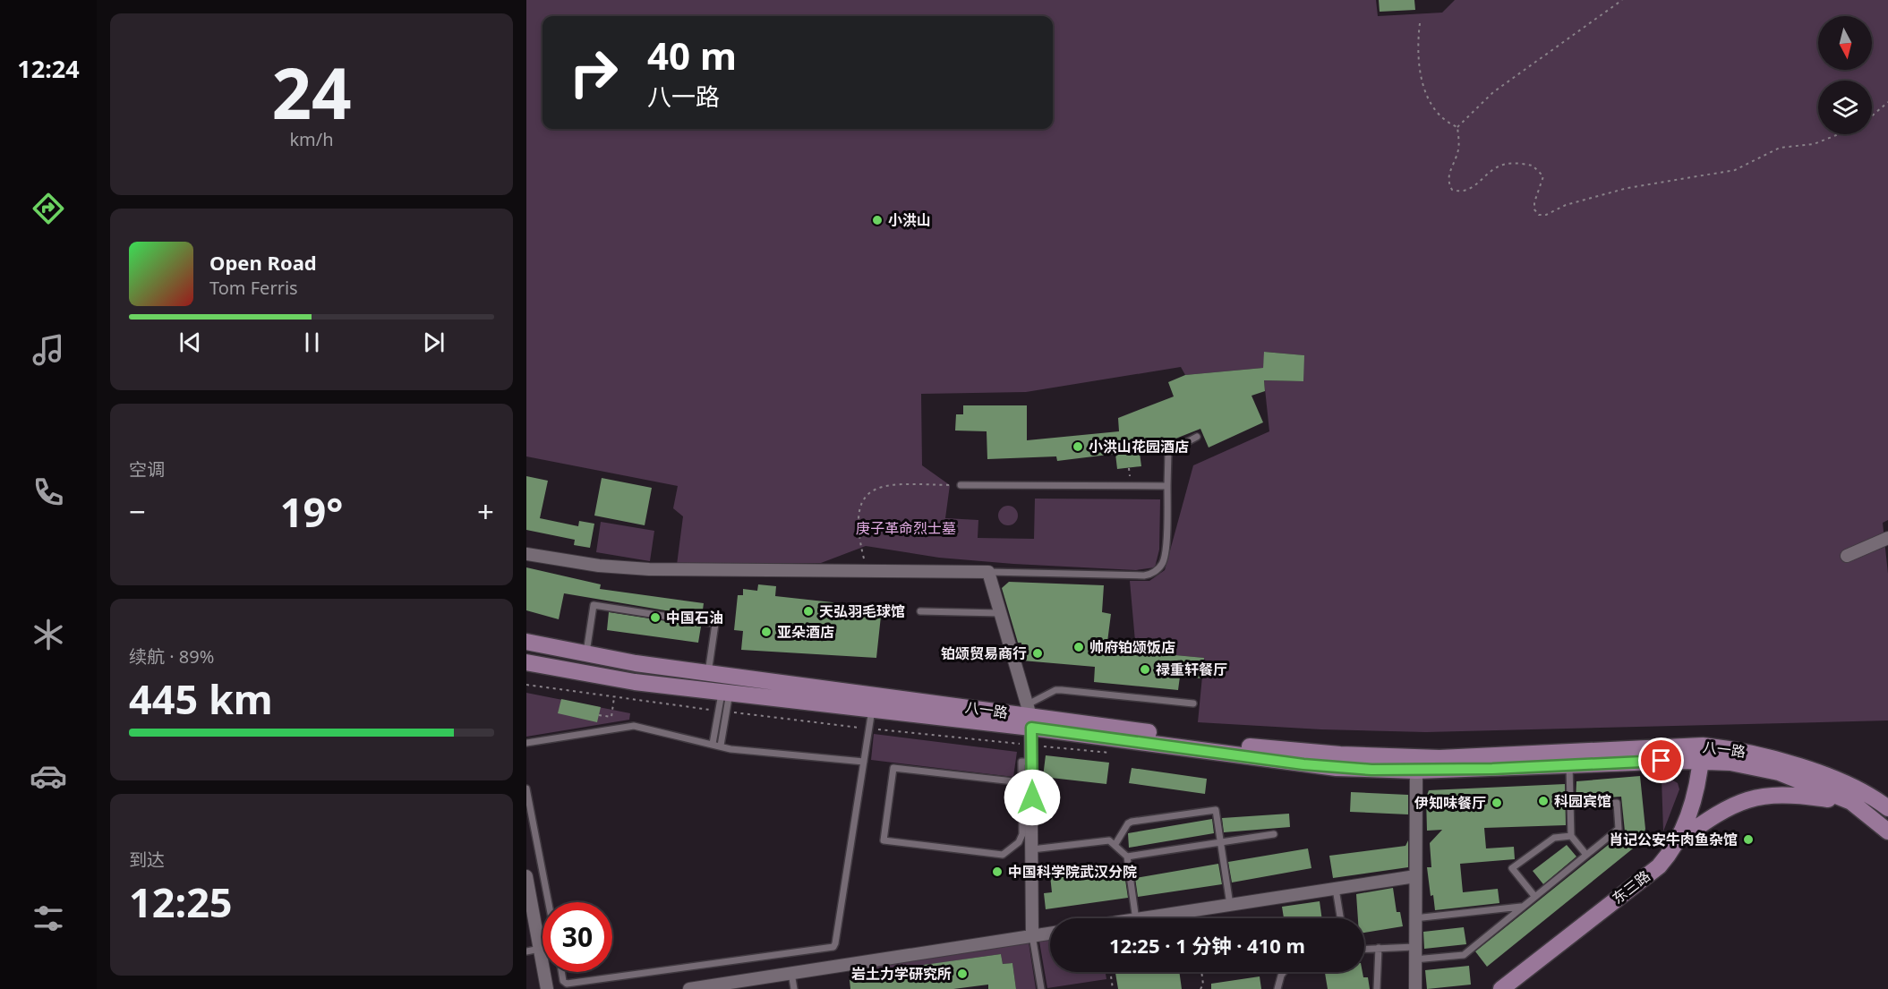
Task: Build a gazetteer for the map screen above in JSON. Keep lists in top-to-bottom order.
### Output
{
  "streets": {
    "main road": ["八一路", "东三路"]
  },
  "crossings": [
    ["八一路", "东三路"]
  ],
  "parks": ["庚子革命烈士墓"],
  "places": [
    "小洪山",
    "小洪山花园酒店",
    "天弘羽毛球馆",
    "中国石油",
    "亚朵酒店",
    "帅府铂颂饭店",
    "铂颂贸易商行",
    "禄重轩餐厅",
    "科园宾馆",
    "伊知味餐厅",
    "肖记公安牛肉鱼杂馆",
    "中国科学院武汉分院",
    "岩土力学研究所"
  ],
  "north": "bottom",
  "page": {
    "tabs": "12:24",
    "tile": [
      ["24", "km/h"],
      "空调",
      ["续航 · 89%", "445 km"],
      ["到达", "12:25"]
    ],
    "turn": ["40 m", "八一路"],
    "song": ["Open Road", "Tom Ferris"],
    "heat": ["−", "19°", "+"],
    "limit": "30",
    "trip": "12:25 · 1 分钟 · 410 m"
  }
}
